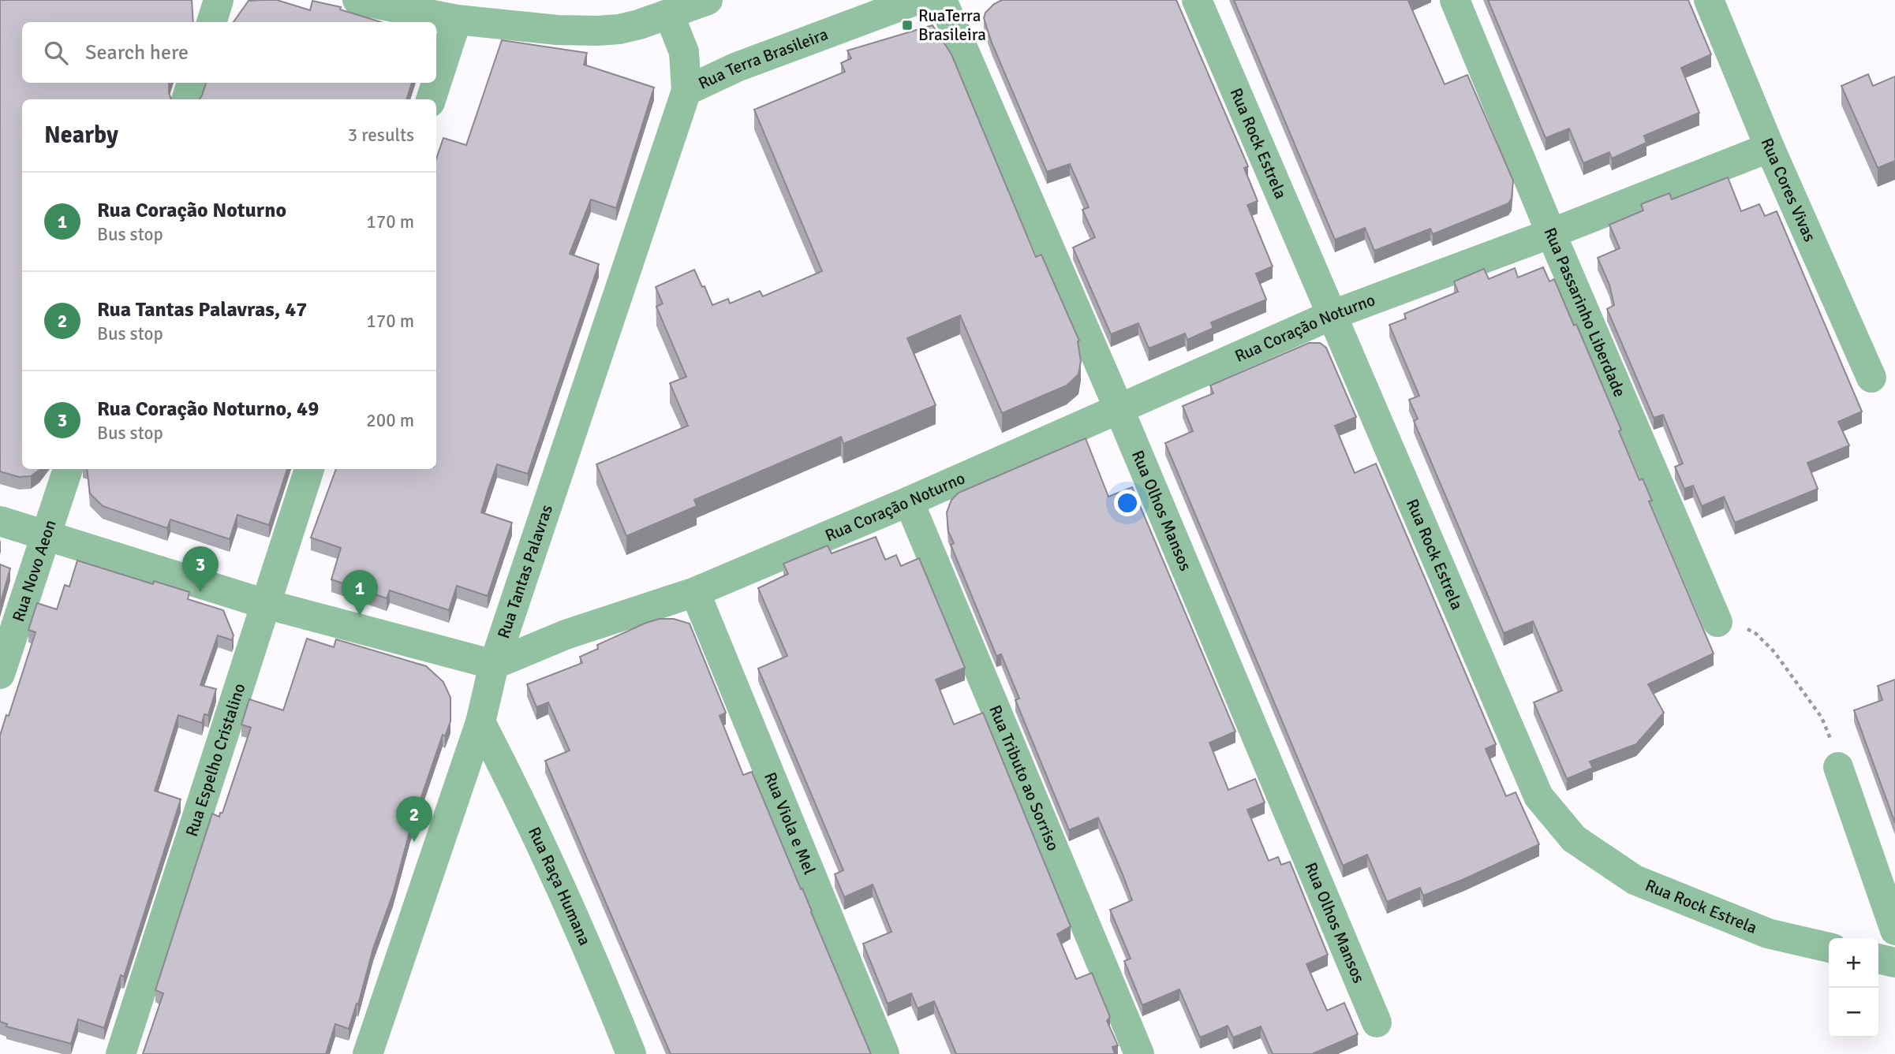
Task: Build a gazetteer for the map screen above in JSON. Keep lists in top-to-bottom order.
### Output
{
  "streets": {
    "street": [
      "Rua Terra Brasileira",
      "Rua Rock Estrela",
      "Rua Cores Vivas",
      "Rua Passarinho Liberdade",
      "Rua Coração Noturno",
      "Rua Olhos Mansos",
      "Rua Novo Aeon",
      "Rua Tantas Palavras",
      "Rua Espelho Cristalino",
      "Rua Tributo ao Sorriso",
      "Rua Viola e Mel",
      "Rua Raça Humana"
    ]
  },
  "crossings": [
    ["Rua Terra Brasileira", "Rua Tantas Palavras"],
    ["Rua Rock Estrela", "Rua Coração Noturno"],
    ["Rua Cores Vivas", "Rua Coração Noturno"],
    ["Rua Passarinho Liberdade", "Rua Coração Noturno"],
    ["Rua Coração Noturno", "Rua Olhos Mansos"],
    ["Rua Coração Noturno", "Rua Tantas Palavras"],
    ["Rua Coração Noturno", "Rua Tributo ao Sorriso"],
    ["Rua Coração Noturno", "Rua Viola e Mel"],
    ["Rua Tantas Palavras", "Rua Raça Humana"]
  ],
  "places": {
    "transit": ["RuaTerra Brasileira"]
  },
  "page": {
    "search": "Search here",
    "heading": ["Nearby", "3 results"],
    "list": [
      {
        "mark": "1",
        "name": "Rua Coração Noturno",
        "note": "Bus stop",
        "value": "170 m"
      },
      {
        "mark": "2",
        "name": "Rua Tantas Palavras, 47",
        "note": "Bus stop",
        "value": "170 m"
      },
      {
        "mark": "3",
        "name": "Rua Coração Noturno, 49",
        "note": "Bus stop",
        "value": "200 m"
      }
    ],
    "pins": ["3", "1", "2"],
    "map_buttons": ["+", "−"]
  }
}
